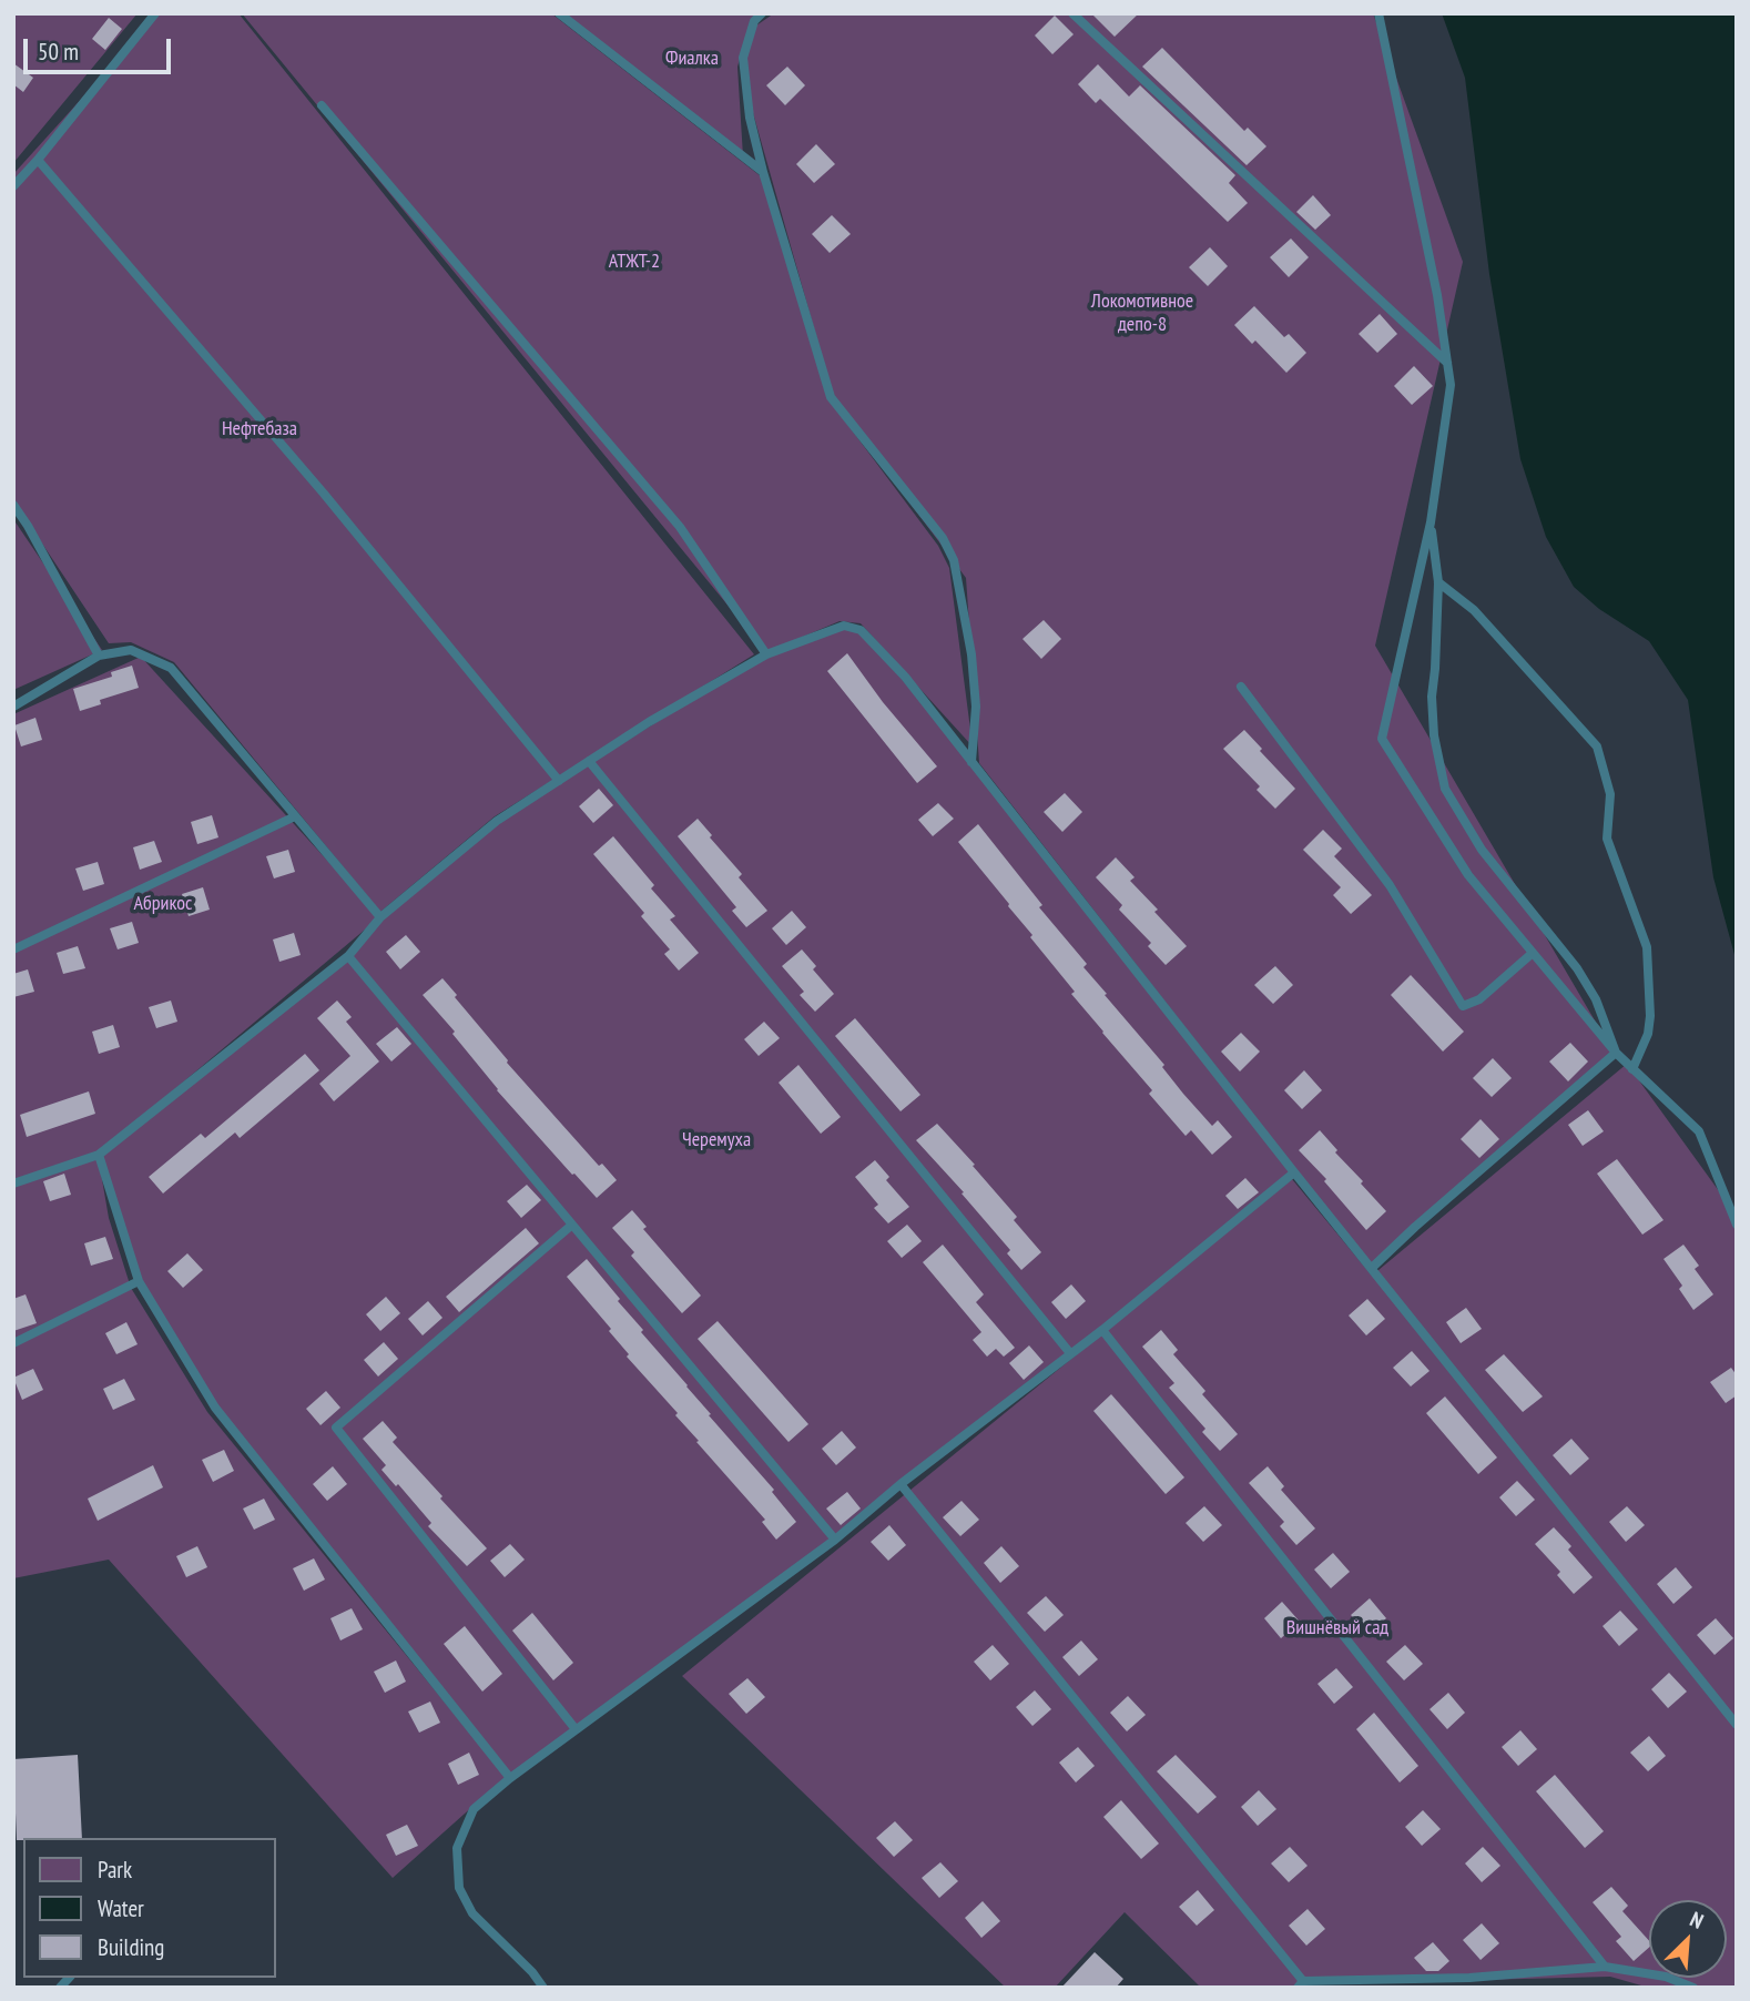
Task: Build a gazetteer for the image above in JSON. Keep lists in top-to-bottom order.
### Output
{
  "parks": [
    "Фиалка",
    "АТЖТ-2",
    "Локомотивное депо-8",
    "Нефтебаза",
    "Абрикос",
    "Черемуха",
    "Вишнёвый сад"
  ],
  "legend": ["Park", "Water", "Building"],
  "scale_bar": "50 m",
  "north": "top right"
}
